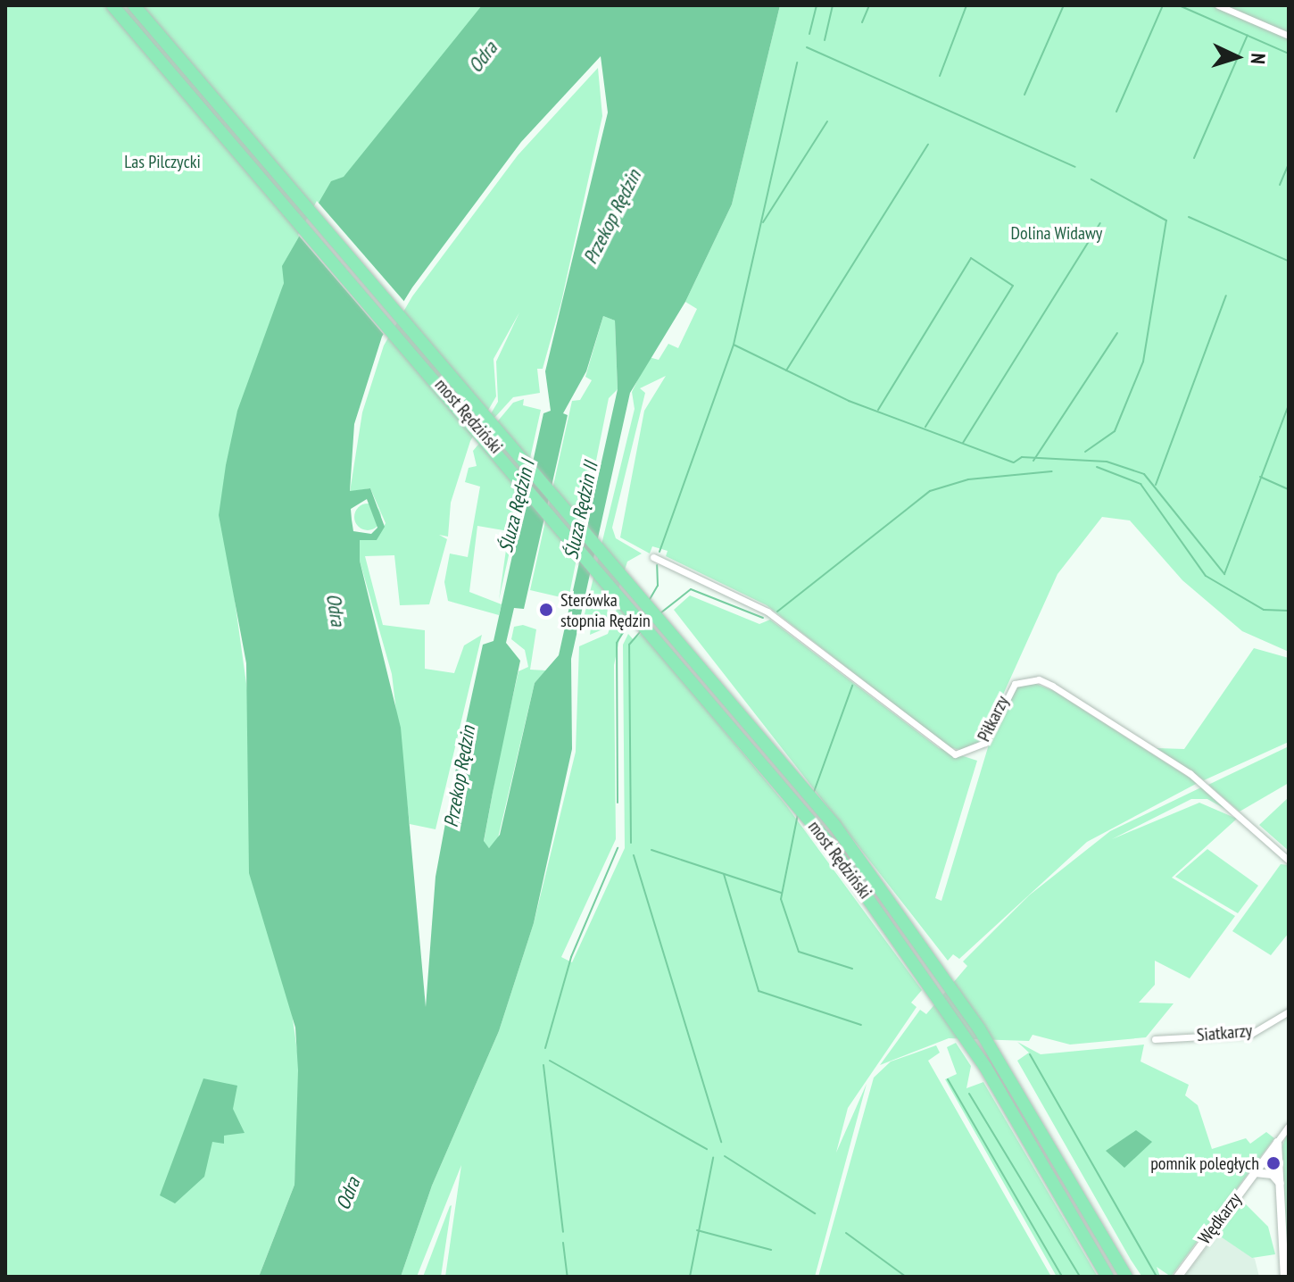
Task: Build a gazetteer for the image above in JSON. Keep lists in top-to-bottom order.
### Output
{
  "streets": {
    "highway": ["most Rędziński"],
    "street": ["Piłkarzy", "Siatkarzy", "Wędkarzy"]
  },
  "water": [
    "Odra",
    "Przekop Rędzin",
    "Śluza Rędzin I",
    "Śluza Rędzin II"
  ],
  "parks": ["Las Pilczycki", "Dolina Widawy"],
  "places": ["Sterówka stopnia Rędzin", "pomnik poległych"],
  "north": "right"
}
